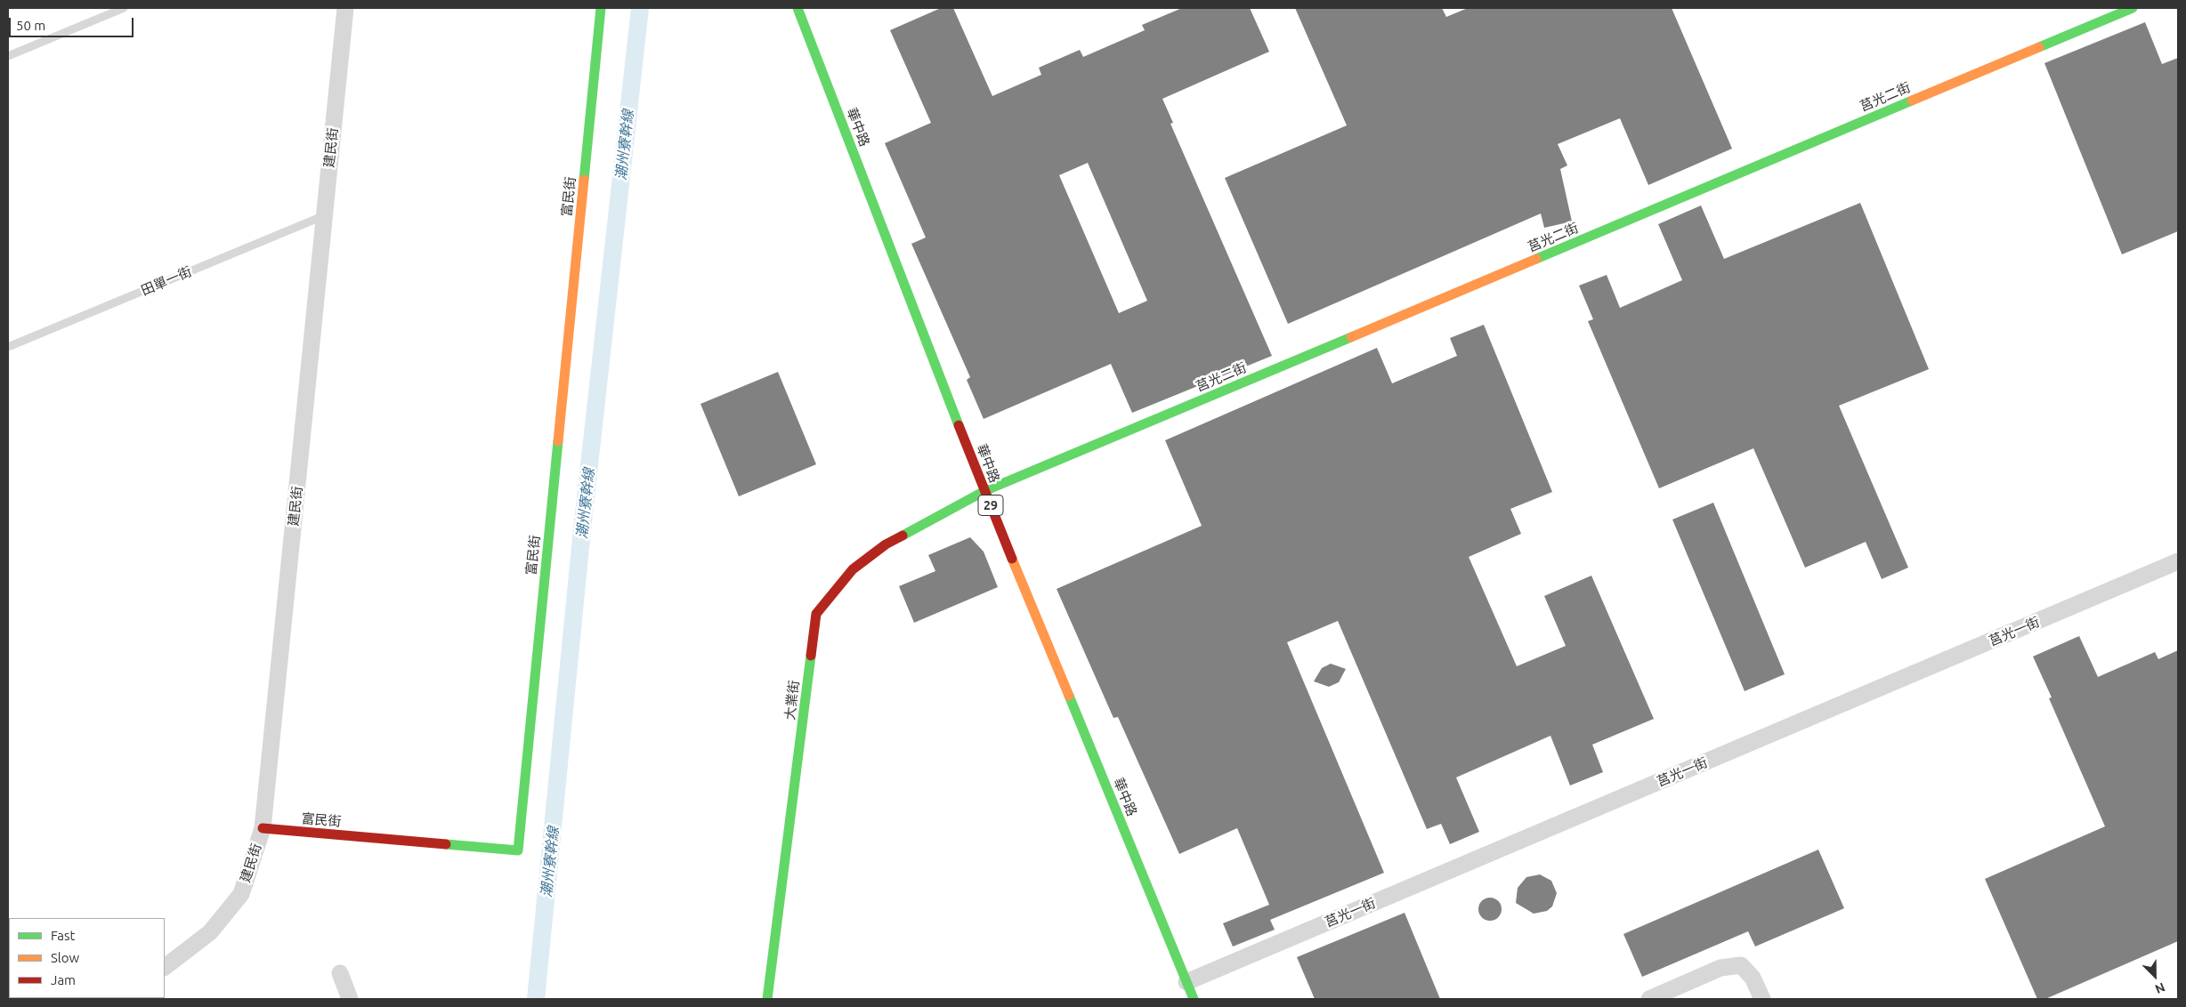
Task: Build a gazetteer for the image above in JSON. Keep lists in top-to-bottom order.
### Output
{
  "streets": {
    "street": [
      "莒光二街",
      "華中路",
      "建民街",
      "富民街",
      "29",
      "莒光一街",
      "大業街"
    ],
    "lane": ["田單一街"]
  },
  "crossings": [
    ["莒光二街", "華中路"],
    ["莒光二街", "大業街"],
    ["華中路", "莒光一街"],
    ["華中路", "大業街"],
    ["建民街", "富民街"],
    ["建民街", "田單一街"]
  ],
  "water": ["潮州寮幹線"],
  "legend": ["Fast", "Slow", "Jam"],
  "scale_bar": "50 m",
  "north": "bottom right"
}
